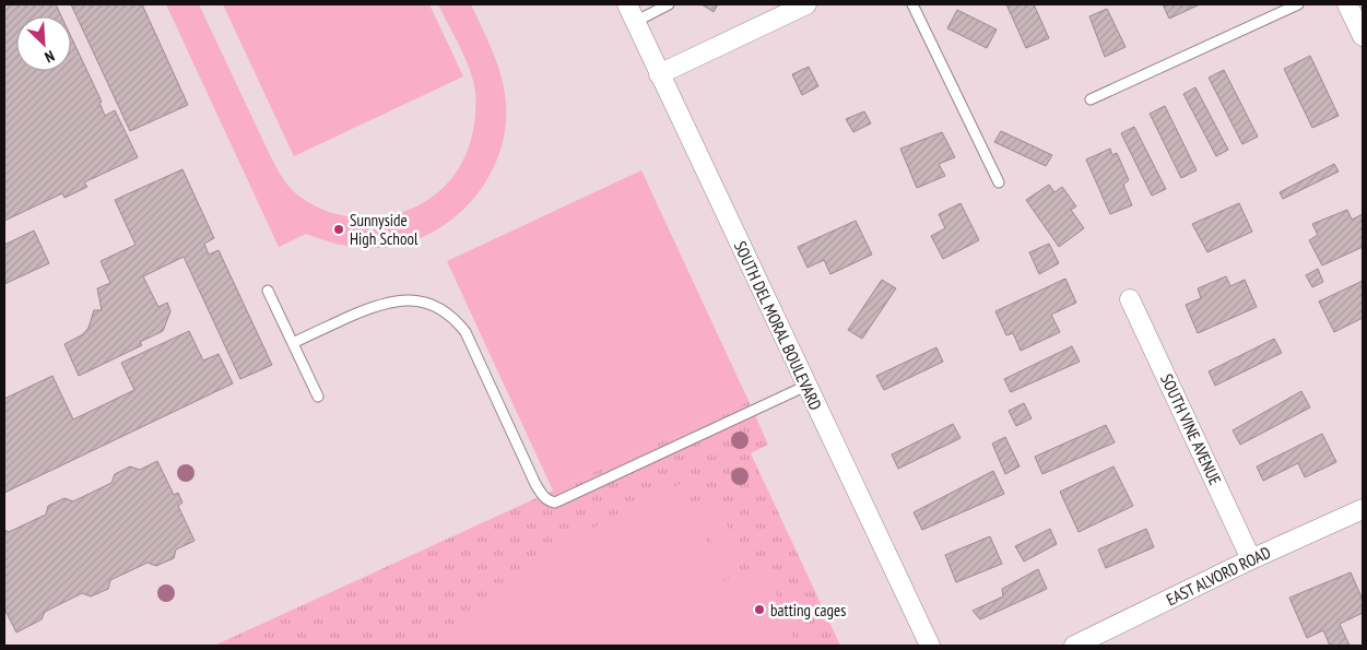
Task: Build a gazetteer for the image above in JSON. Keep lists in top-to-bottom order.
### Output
{
  "streets": {
    "street": ["SOUTH DEL MORAL BOULEVARD", "SOUTH VINE AVENUE", "EAST ALVORD ROAD"]
  },
  "crossings": [
    ["SOUTH VINE AVENUE", "EAST ALVORD ROAD"]
  ],
  "places": ["Sunnyside High School", "batting cages"],
  "north": "bottom right"
}
